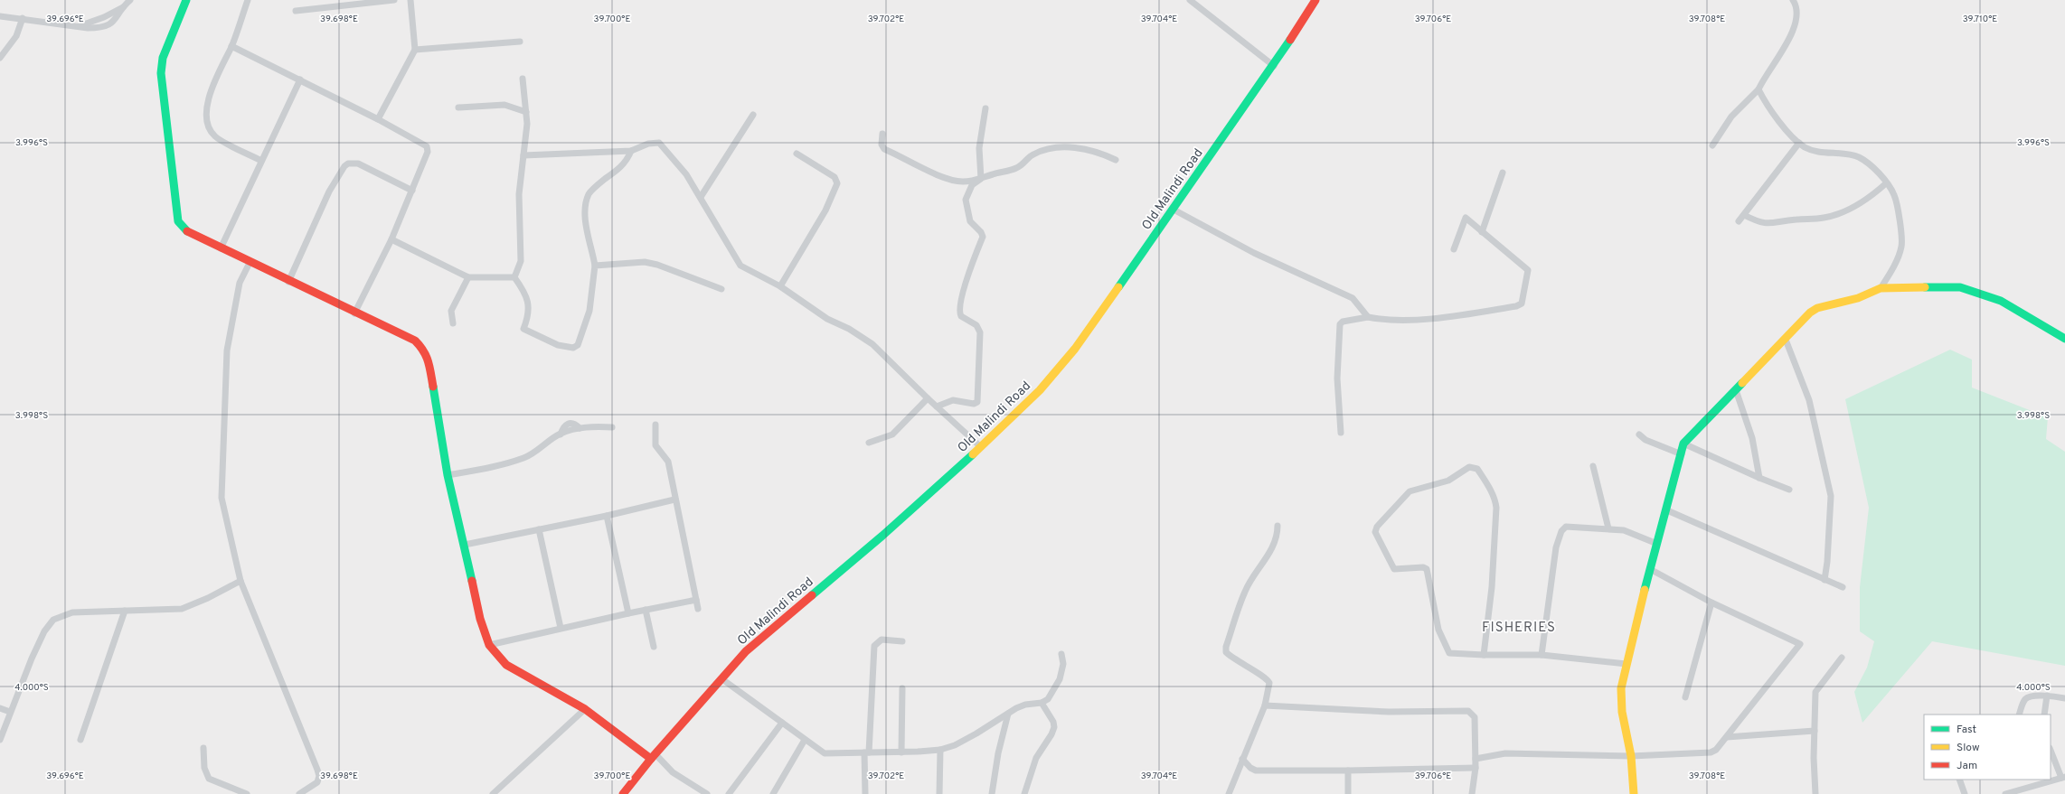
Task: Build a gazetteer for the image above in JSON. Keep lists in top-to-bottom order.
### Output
{
  "streets": {
    "street": ["Old Malindi Road"]
  },
  "districts": ["FISHERIES"],
  "legend": ["Fast", "Slow", "Jam"],
  "coordinates": [
    "39.696°E",
    "39.698°E",
    "39.700°E",
    "39.702°E",
    "39.704°E",
    "39.706°E",
    "39.708°E",
    "39.710°E",
    "3.996°S",
    "3.998°S",
    "4.000°S"
  ]
}
